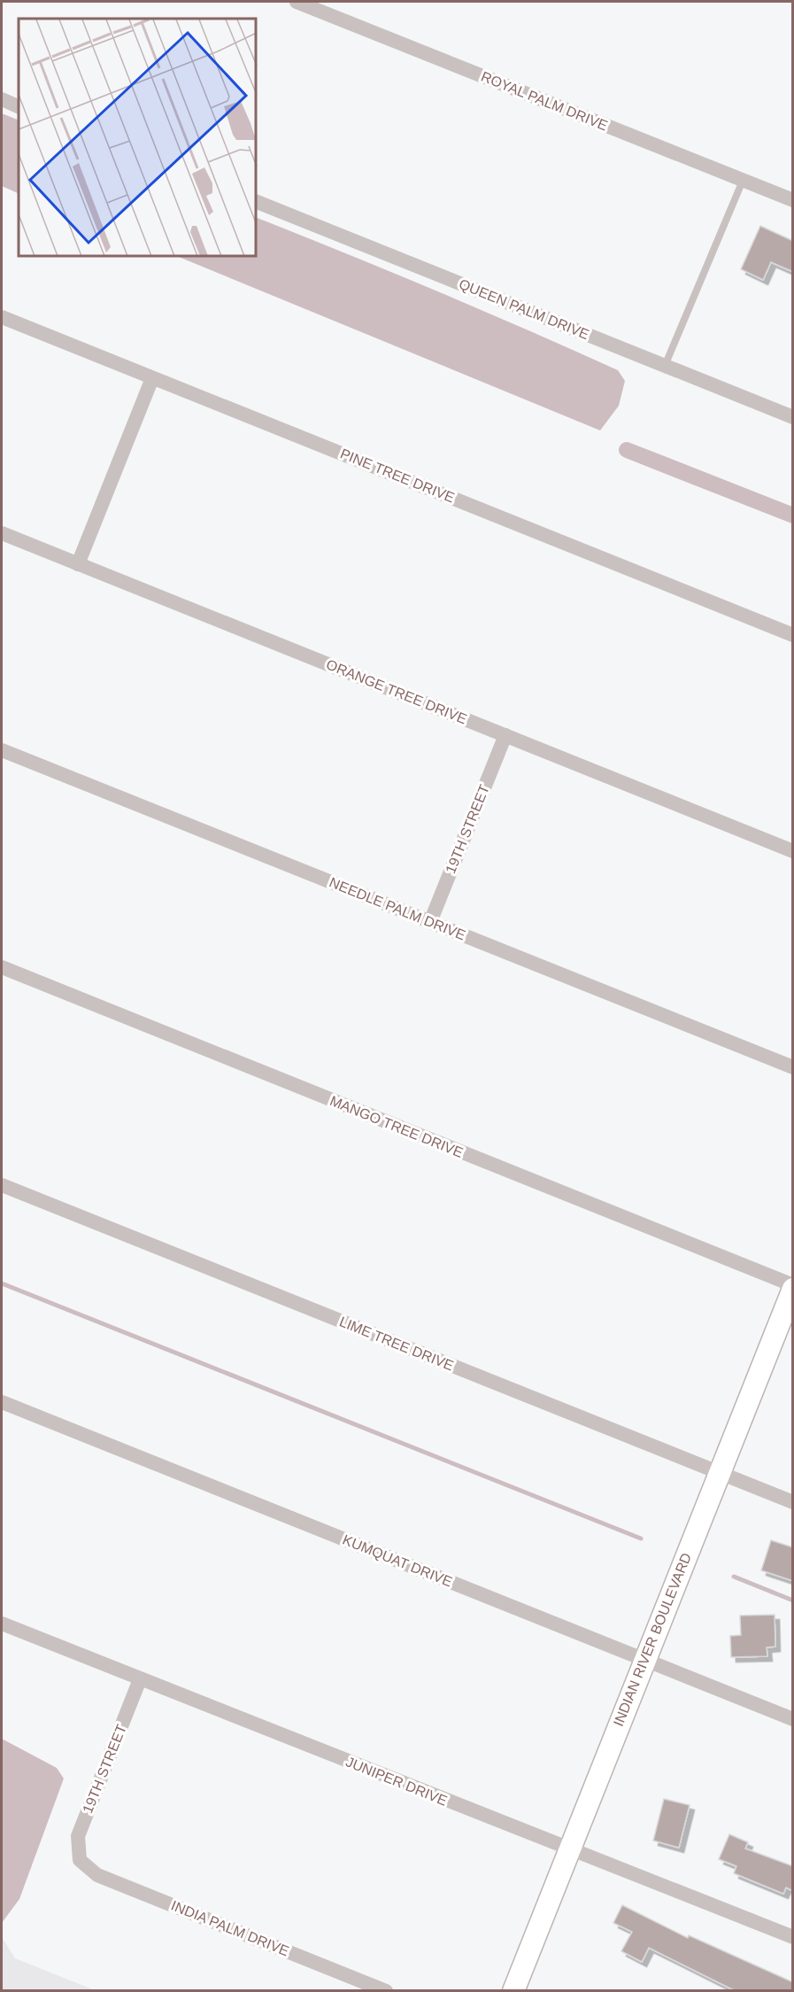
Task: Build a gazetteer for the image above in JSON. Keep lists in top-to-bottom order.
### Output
{
  "streets": {
    "main road": ["INDIAN RIVER BOULEVARD"],
    "street": [
      "ROYAL PALM DRIVE",
      "QUEEN PALM DRIVE",
      "PINE TREE DRIVE",
      "ORANGE TREE DRIVE",
      "19TH STREET",
      "NEEDLE PALM DRIVE",
      "MANGO TREE DRIVE",
      "LIME TREE DRIVE",
      "KUMQUAT DRIVE",
      "JUNIPER DRIVE",
      "INDIA PALM DRIVE"
    ]
  },
  "crossings": [
    ["ORANGE TREE DRIVE", "19TH STREET"],
    ["19TH STREET", "NEEDLE PALM DRIVE"],
    ["19TH STREET", "JUNIPER DRIVE"],
    ["19TH STREET", "INDIA PALM DRIVE"],
    ["MANGO TREE DRIVE", "INDIAN RIVER BOULEVARD"],
    ["LIME TREE DRIVE", "INDIAN RIVER BOULEVARD"],
    ["KUMQUAT DRIVE", "INDIAN RIVER BOULEVARD"],
    ["INDIAN RIVER BOULEVARD", "JUNIPER DRIVE"]
  ]
}
